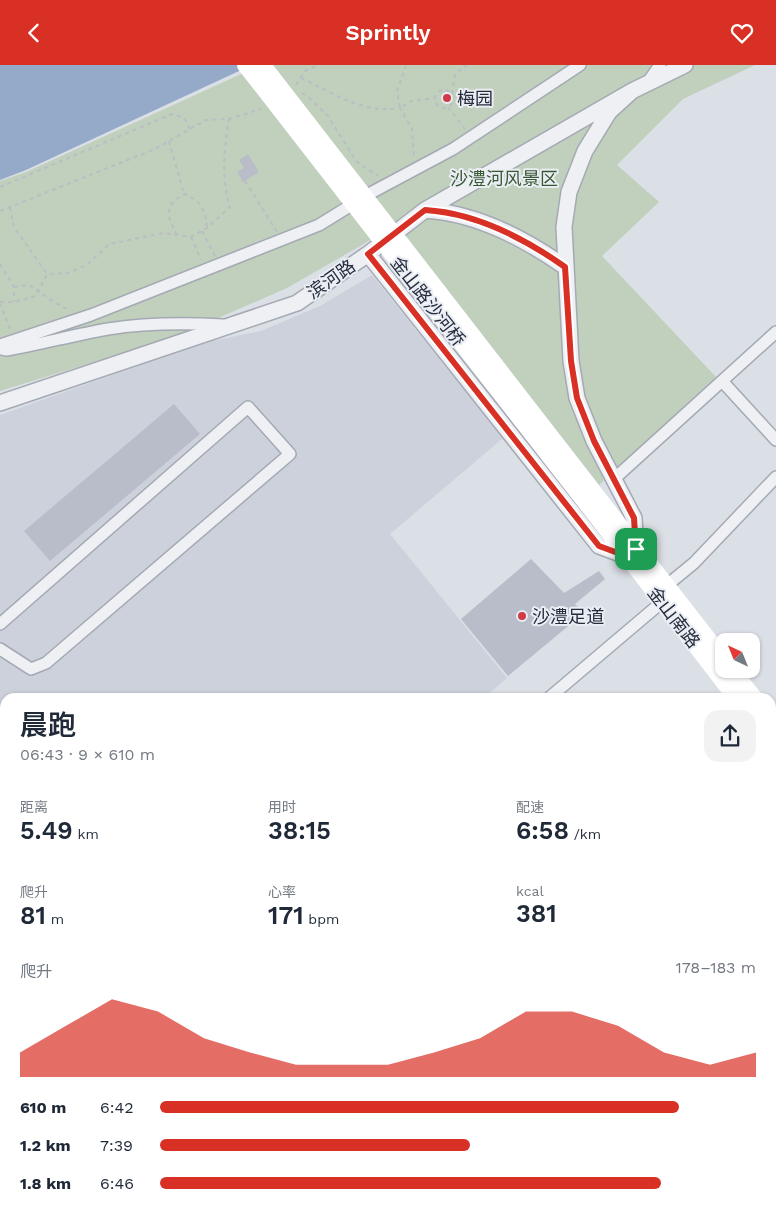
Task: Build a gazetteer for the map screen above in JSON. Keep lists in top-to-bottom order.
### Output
{
  "streets": {
    "main road": ["金山路沙河桥", "金山南路"],
    "street": ["滨河路"]
  },
  "crossings": [
    ["金山路沙河桥", "金山南路"]
  ],
  "parks": ["沙澧河风景区"],
  "places": ["梅园", "沙澧足道"],
  "north": "top left",
  "page": {
    "header": "Sprintly",
    "heading": ["晨跑", "06:43 · 9 × 610 m"],
    "stats": [
      ["距离", "5.49 km"],
      ["用时", "38:15"],
      ["配速", "6:58 /km"],
      ["爬升", "81 m"],
      ["心率", "171 bpm"],
      ["kcal", "381"]
    ],
    "chart": ["爬升", "178–183 m"],
    "list": [
      {
        "name": "610 m",
        "note": "6:42"
      },
      {
        "name": "1.2 km",
        "note": "7:39"
      },
      {
        "name": "1.8 km",
        "note": "6:46"
      }
    ]
  }
}
